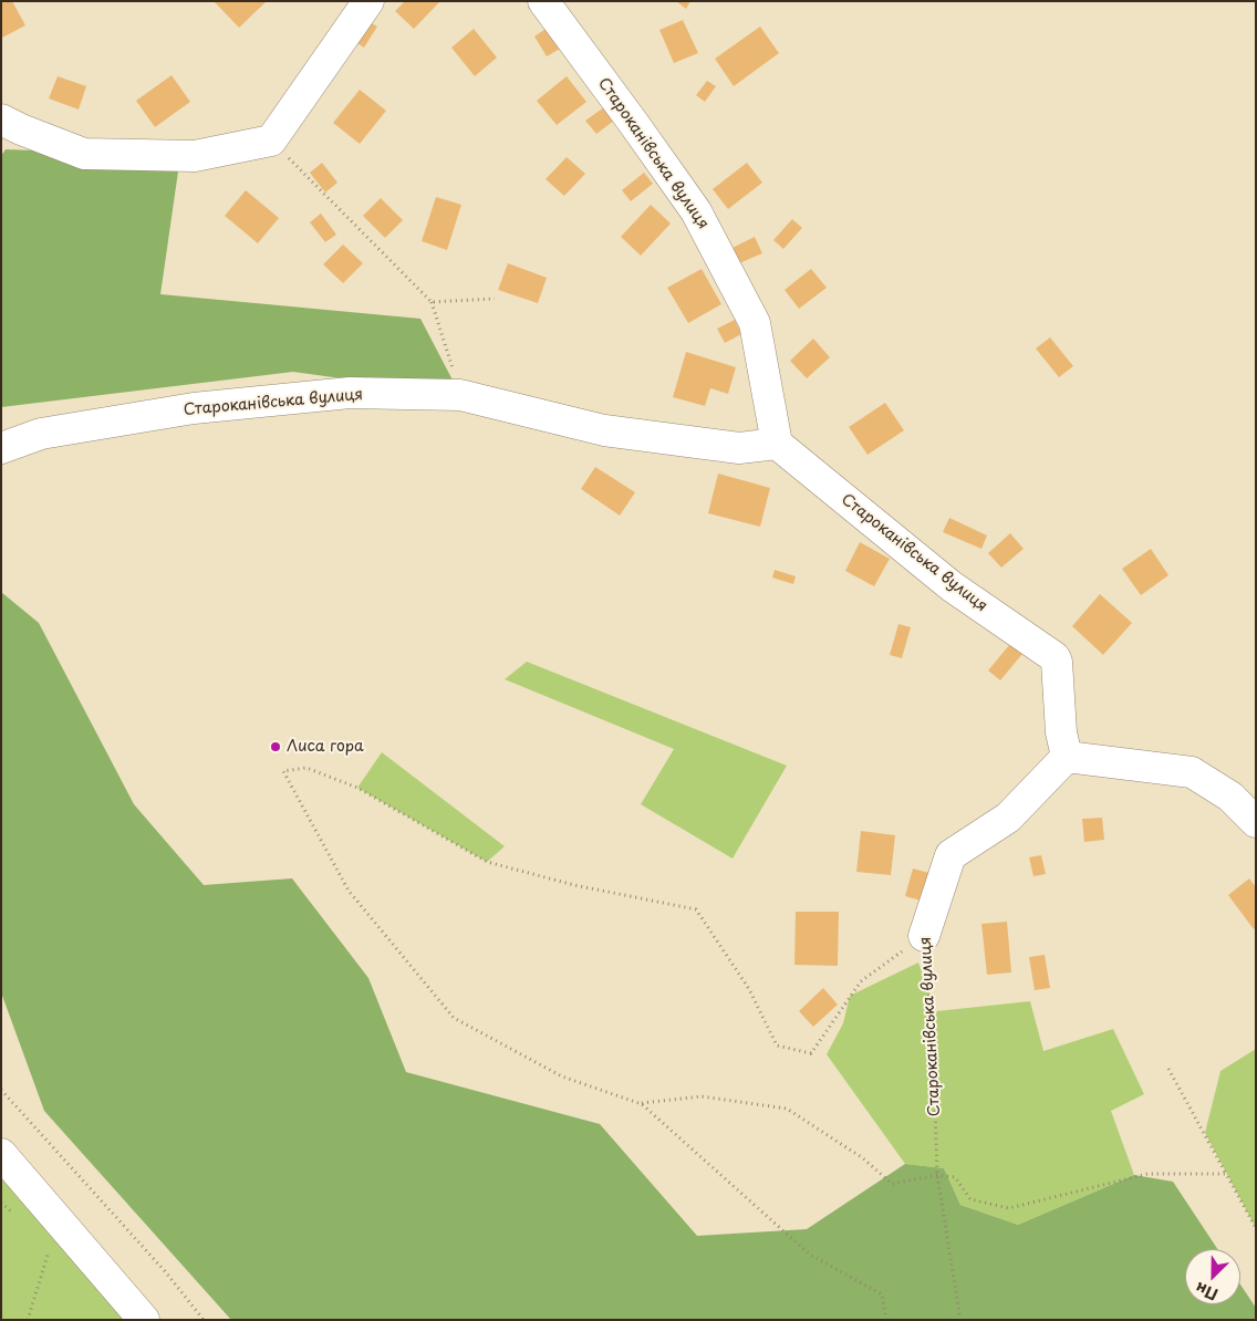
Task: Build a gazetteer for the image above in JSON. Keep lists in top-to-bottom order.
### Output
{
  "streets": {
    "street": ["Староканівська вулиця"]
  },
  "places": ["Лиса гора"],
  "north": "bottom left"
}
